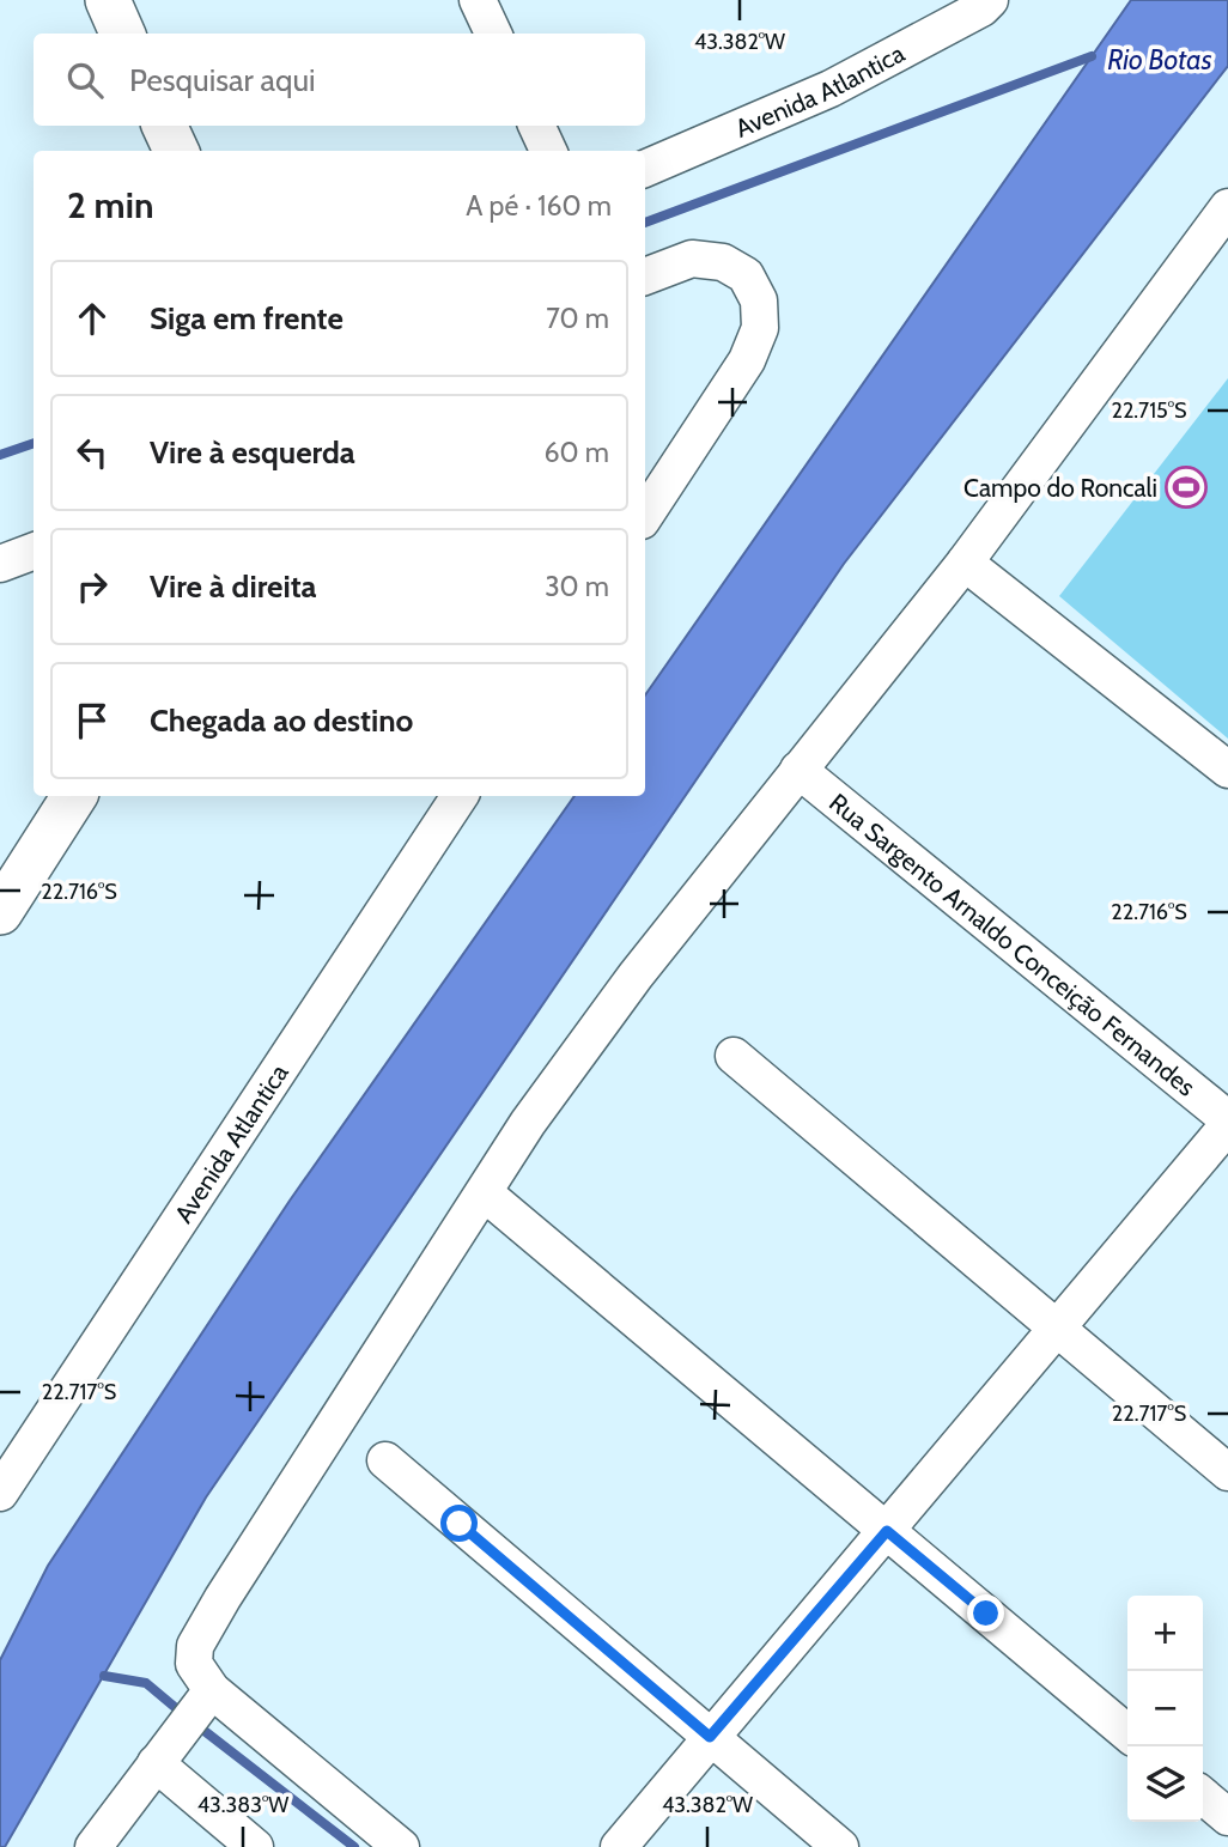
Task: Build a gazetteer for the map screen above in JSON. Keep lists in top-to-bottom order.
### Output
{
  "streets": {
    "street": ["Avenida Atlantica", "Rua Sargento Arnaldo Conceição Fernandes"]
  },
  "water": ["Rio Botas"],
  "places": {
    "sports": ["Campo do Roncali"]
  },
  "page": {
    "search": "Pesquisar aqui",
    "heading": ["2 min", "A pé · 160 m"],
    "list": [
      ["Siga em frente", "70 m"],
      ["Vire à esquerda", "60 m"],
      ["Vire à direita", "30 m"],
      "Chegada ao destino"
    ],
    "map_buttons": ["+", "−"]
  },
  "coordinates": [
    "43.382°W",
    "22.715°S",
    "22.716°S",
    "22.717°S",
    "43.383°W"
  ]
}
